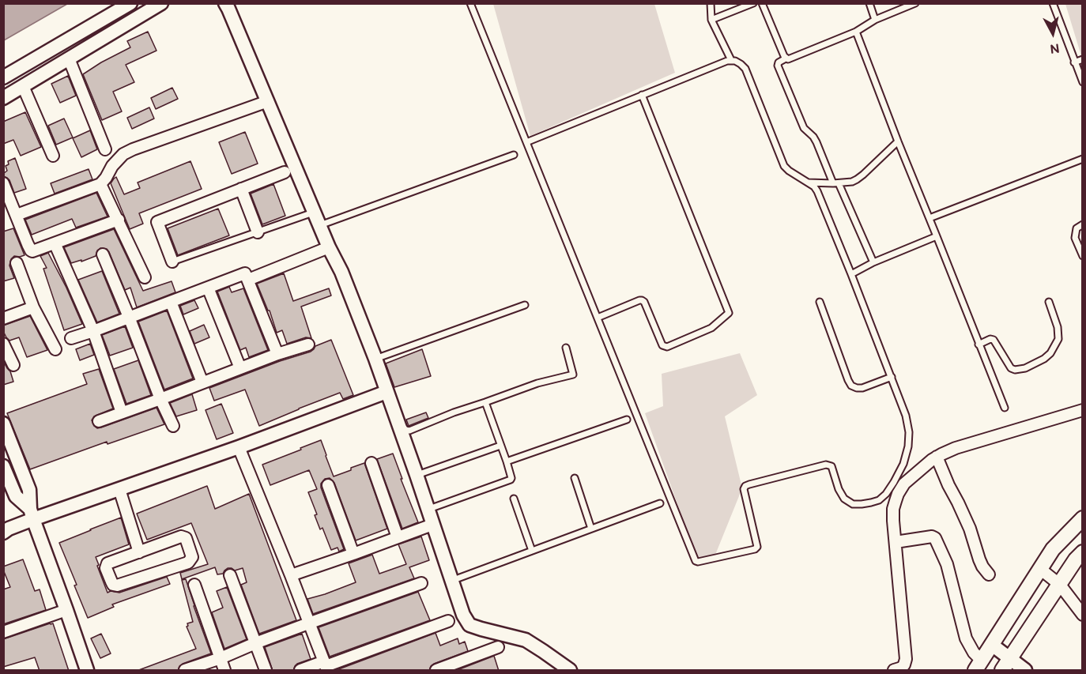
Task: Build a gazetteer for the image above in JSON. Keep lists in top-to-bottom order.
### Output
{
  "north": "bottom"
}
